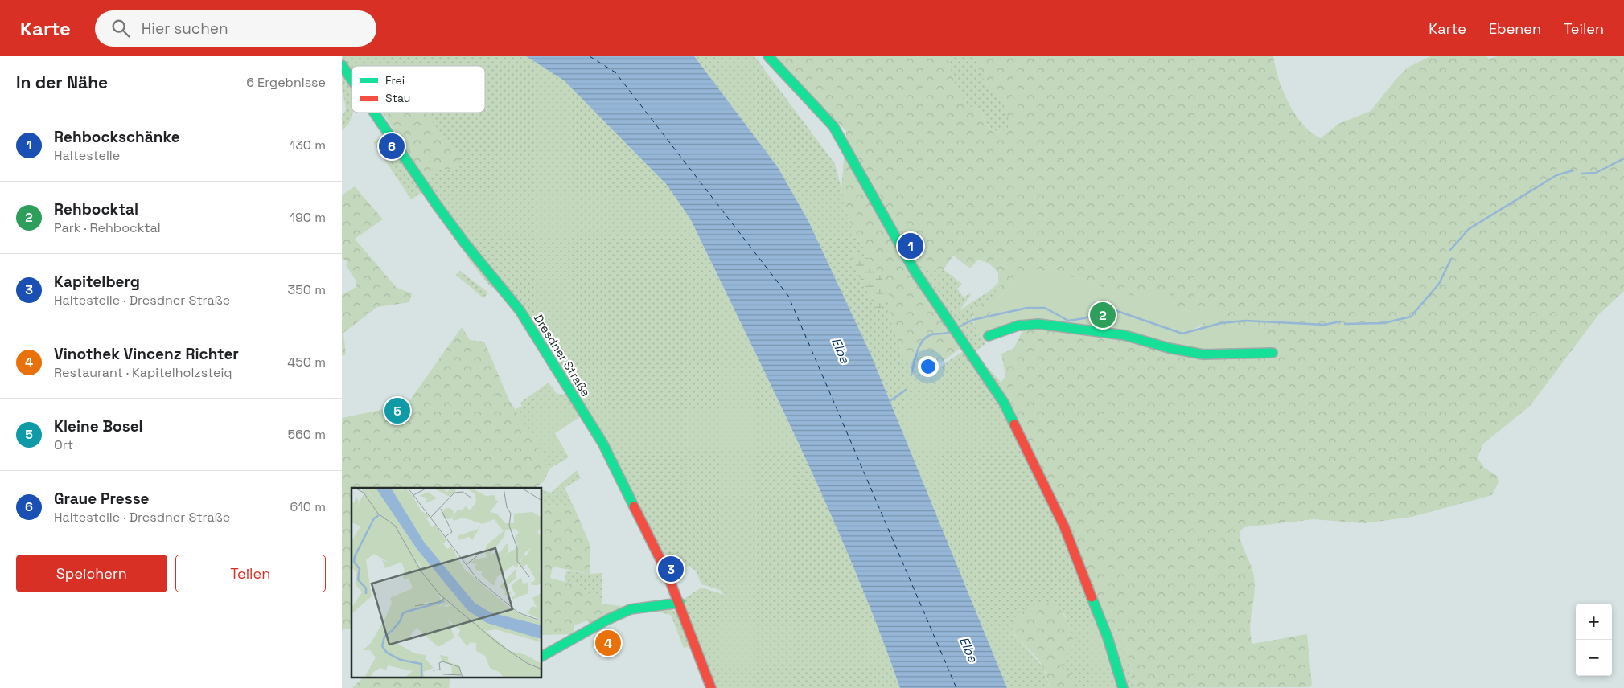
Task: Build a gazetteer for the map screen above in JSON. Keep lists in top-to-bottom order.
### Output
{
  "streets": {
    "main road": ["Dresdner Straße"]
  },
  "water": ["Elbe"],
  "legend": ["Frei", "Stau"],
  "page": {
    "header": "Karte",
    "search": "Hier suchen",
    "nav": ["Karte", "Ebenen", "Teilen"],
    "heading": ["In der Nähe", "6 Ergebnisse"],
    "list": [
      {
        "mark": "1",
        "name": "Rehbockschänke",
        "note": "Haltestelle",
        "value": "130 m"
      },
      {
        "mark": "2",
        "name": "Rehbocktal",
        "note": "Park · Rehbocktal",
        "value": "190 m"
      },
      {
        "mark": "3",
        "name": "Kapitelberg",
        "note": "Haltestelle · Dresdner Straße",
        "value": "350 m"
      },
      {
        "mark": "4",
        "name": "Vinothek Vincenz Richter",
        "note": "Restaurant · Kapitelholzsteig",
        "value": "450 m"
      },
      {
        "mark": "5",
        "name": "Kleine Bosel",
        "note": "Ort",
        "value": "560 m"
      },
      {
        "mark": "6",
        "name": "Graue Presse",
        "note": "Haltestelle · Dresdner Straße",
        "value": "610 m"
      }
    ],
    "pins": [
      "6",
      "1",
      "2",
      "5",
      "3",
      "4"
    ],
    "buttons": ["Speichern", "Teilen"],
    "map_buttons": ["+", "−"]
  }
}
